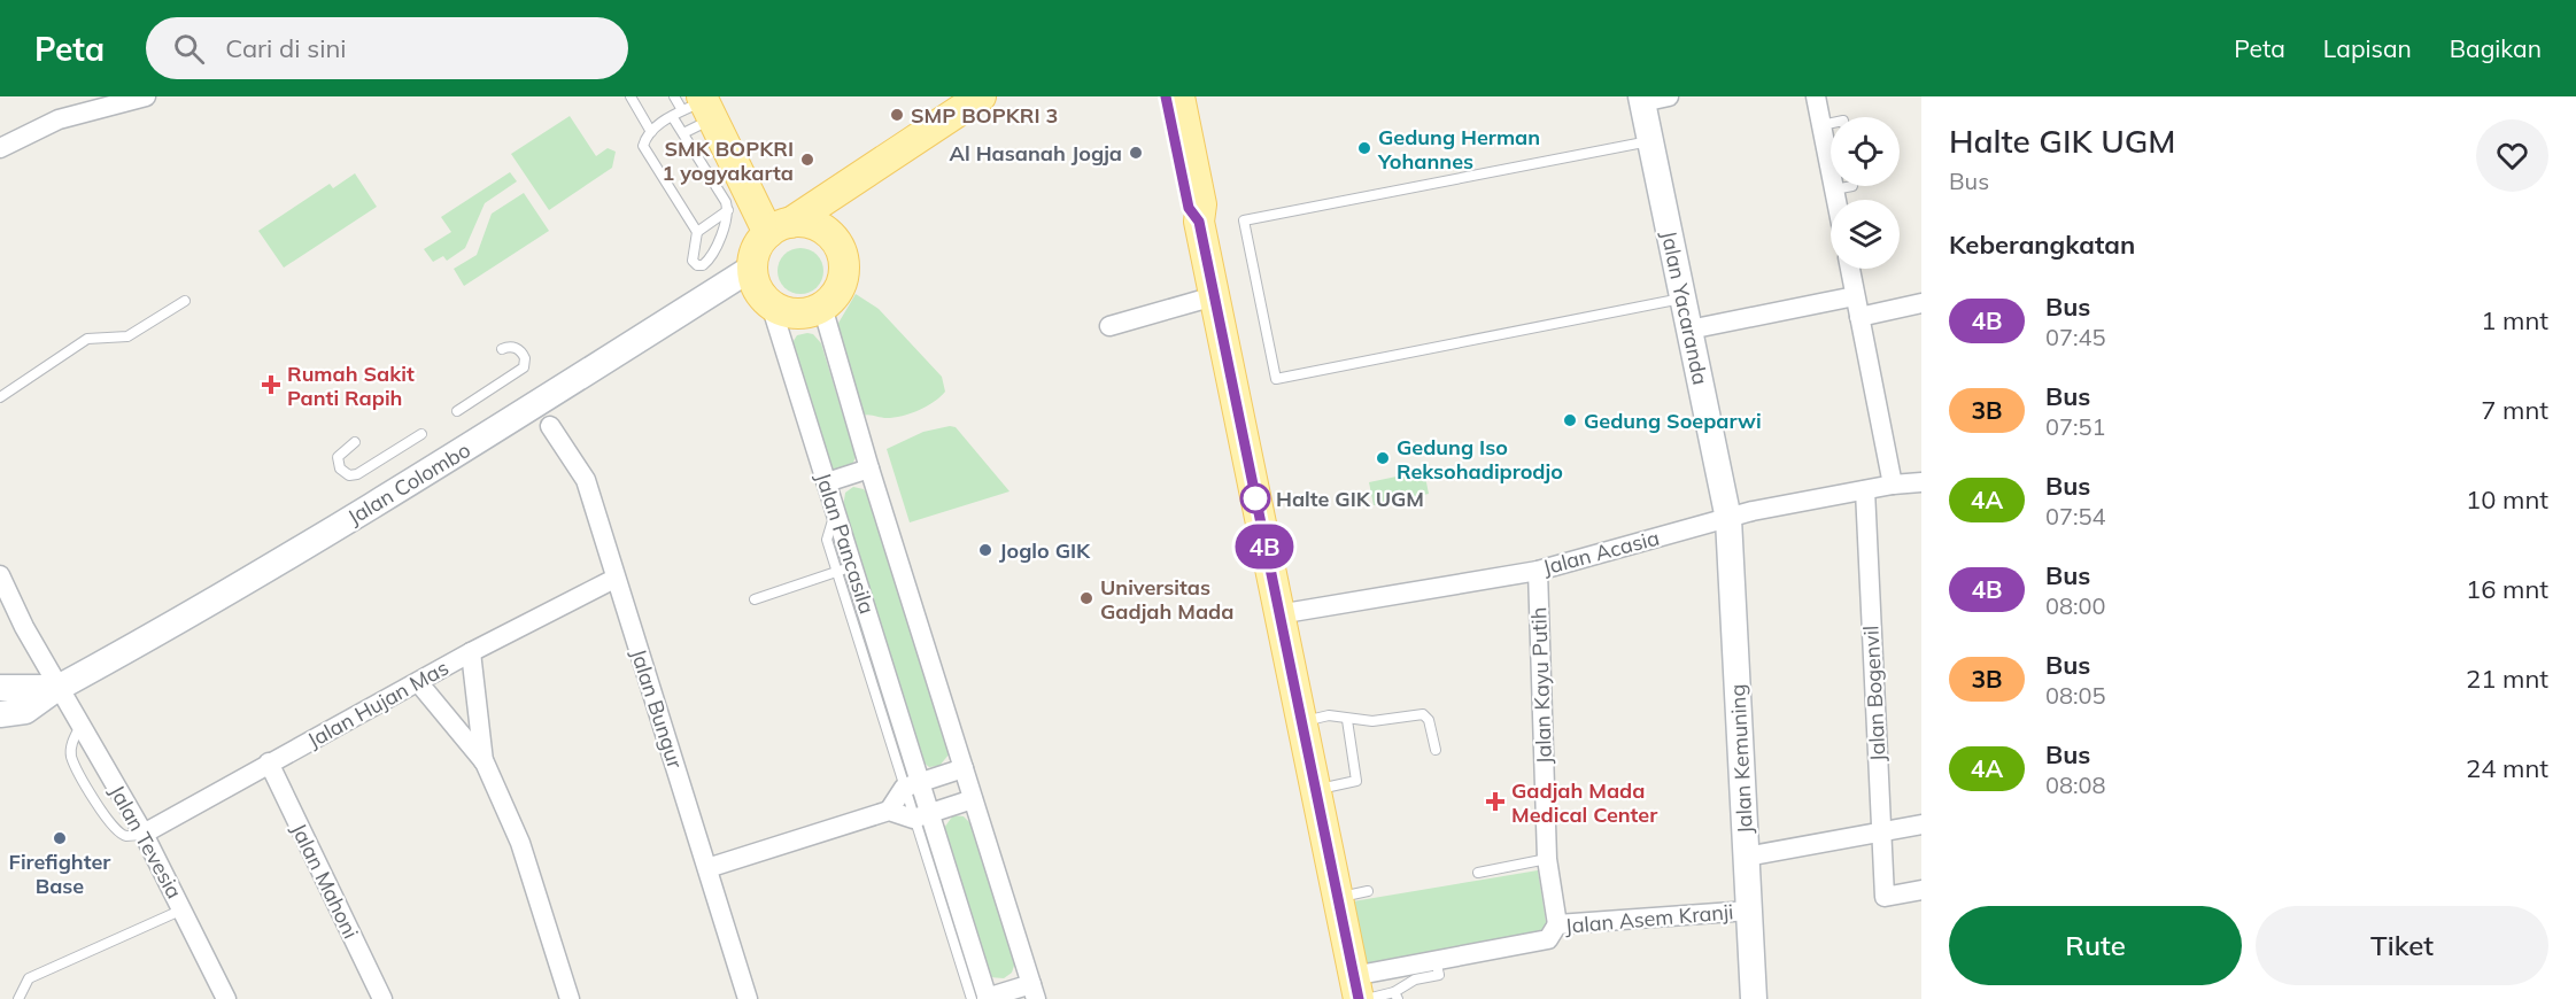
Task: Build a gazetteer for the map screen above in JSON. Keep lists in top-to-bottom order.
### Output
{
  "streets": {
    "main road": ["Jalan Yacaranda", "Jalan Colombo", "Jalan Kemuning"],
    "street": [
      "Jalan Pancasila",
      "Jalan Acasia",
      "Jalan Kayu Putih",
      "Jalan Bogenvil",
      "Jalan Hujan Mas",
      "Jalan Bungur",
      "Jalan Tevesia",
      "Jalan Mahoni",
      "Jalan Asem Kranji"
    ]
  },
  "crossings": [
    ["Jalan Yacaranda", "Jalan Acasia"],
    ["Jalan Yacaranda", "Jalan Kemuning"],
    ["Jalan Colombo", "Jalan Pancasila"],
    ["Jalan Colombo", "Jalan Tevesia"],
    ["Jalan Acasia", "Jalan Kayu Putih"],
    ["Jalan Acasia", "Jalan Bogenvil"],
    ["Jalan Acasia", "Jalan Kemuning"],
    ["Jalan Kayu Putih", "Jalan Asem Kranji"],
    ["Jalan Hujan Mas", "Jalan Bungur"],
    ["Jalan Hujan Mas", "Jalan Tevesia"],
    ["Jalan Hujan Mas", "Jalan Mahoni"],
    ["Jalan Kemuning", "Jalan Asem Kranji"]
  ],
  "places": {
    "other": [
      "SMP BOPKRI 3",
      "Gedung Herman Yohannes",
      "Al Hasanah Jogja",
      "SMK BOPKRI 1 yogyakarta",
      "Gedung Soeparwi",
      "Gedung Iso Reksohadiprodjo",
      "Halte GIK UGM",
      "Joglo GIK",
      "Universitas Gadjah Mada",
      "Firefighter Base"
    ],
    "health": ["Rumah Sakit Panti Rapih", "Gadjah Mada Medical Center"]
  },
  "lines": ["bus line 4B"],
  "page": {
    "header": "Peta",
    "search": "Cari di sini",
    "nav": ["Peta", "Lapisan", "Bagikan"],
    "on_map": "4B",
    "heading": [
      ["Halte GIK UGM", "Bus"],
      "Keberangkatan"
    ],
    "list": [
      {
        "mark": "4B",
        "name": "Bus",
        "note": "07:45",
        "value": "1 mnt"
      },
      {
        "mark": "3B",
        "name": "Bus",
        "note": "07:51",
        "value": "7 mnt"
      },
      {
        "mark": "4A",
        "name": "Bus",
        "note": "07:54",
        "value": "10 mnt"
      },
      {
        "mark": "4B",
        "name": "Bus",
        "note": "08:00",
        "value": "16 mnt"
      },
      {
        "mark": "3B",
        "name": "Bus",
        "note": "08:05",
        "value": "21 mnt"
      },
      {
        "mark": "4A",
        "name": "Bus",
        "note": "08:08",
        "value": "24 mnt"
      }
    ],
    "buttons": ["Rute", "Tiket"]
  }
}
